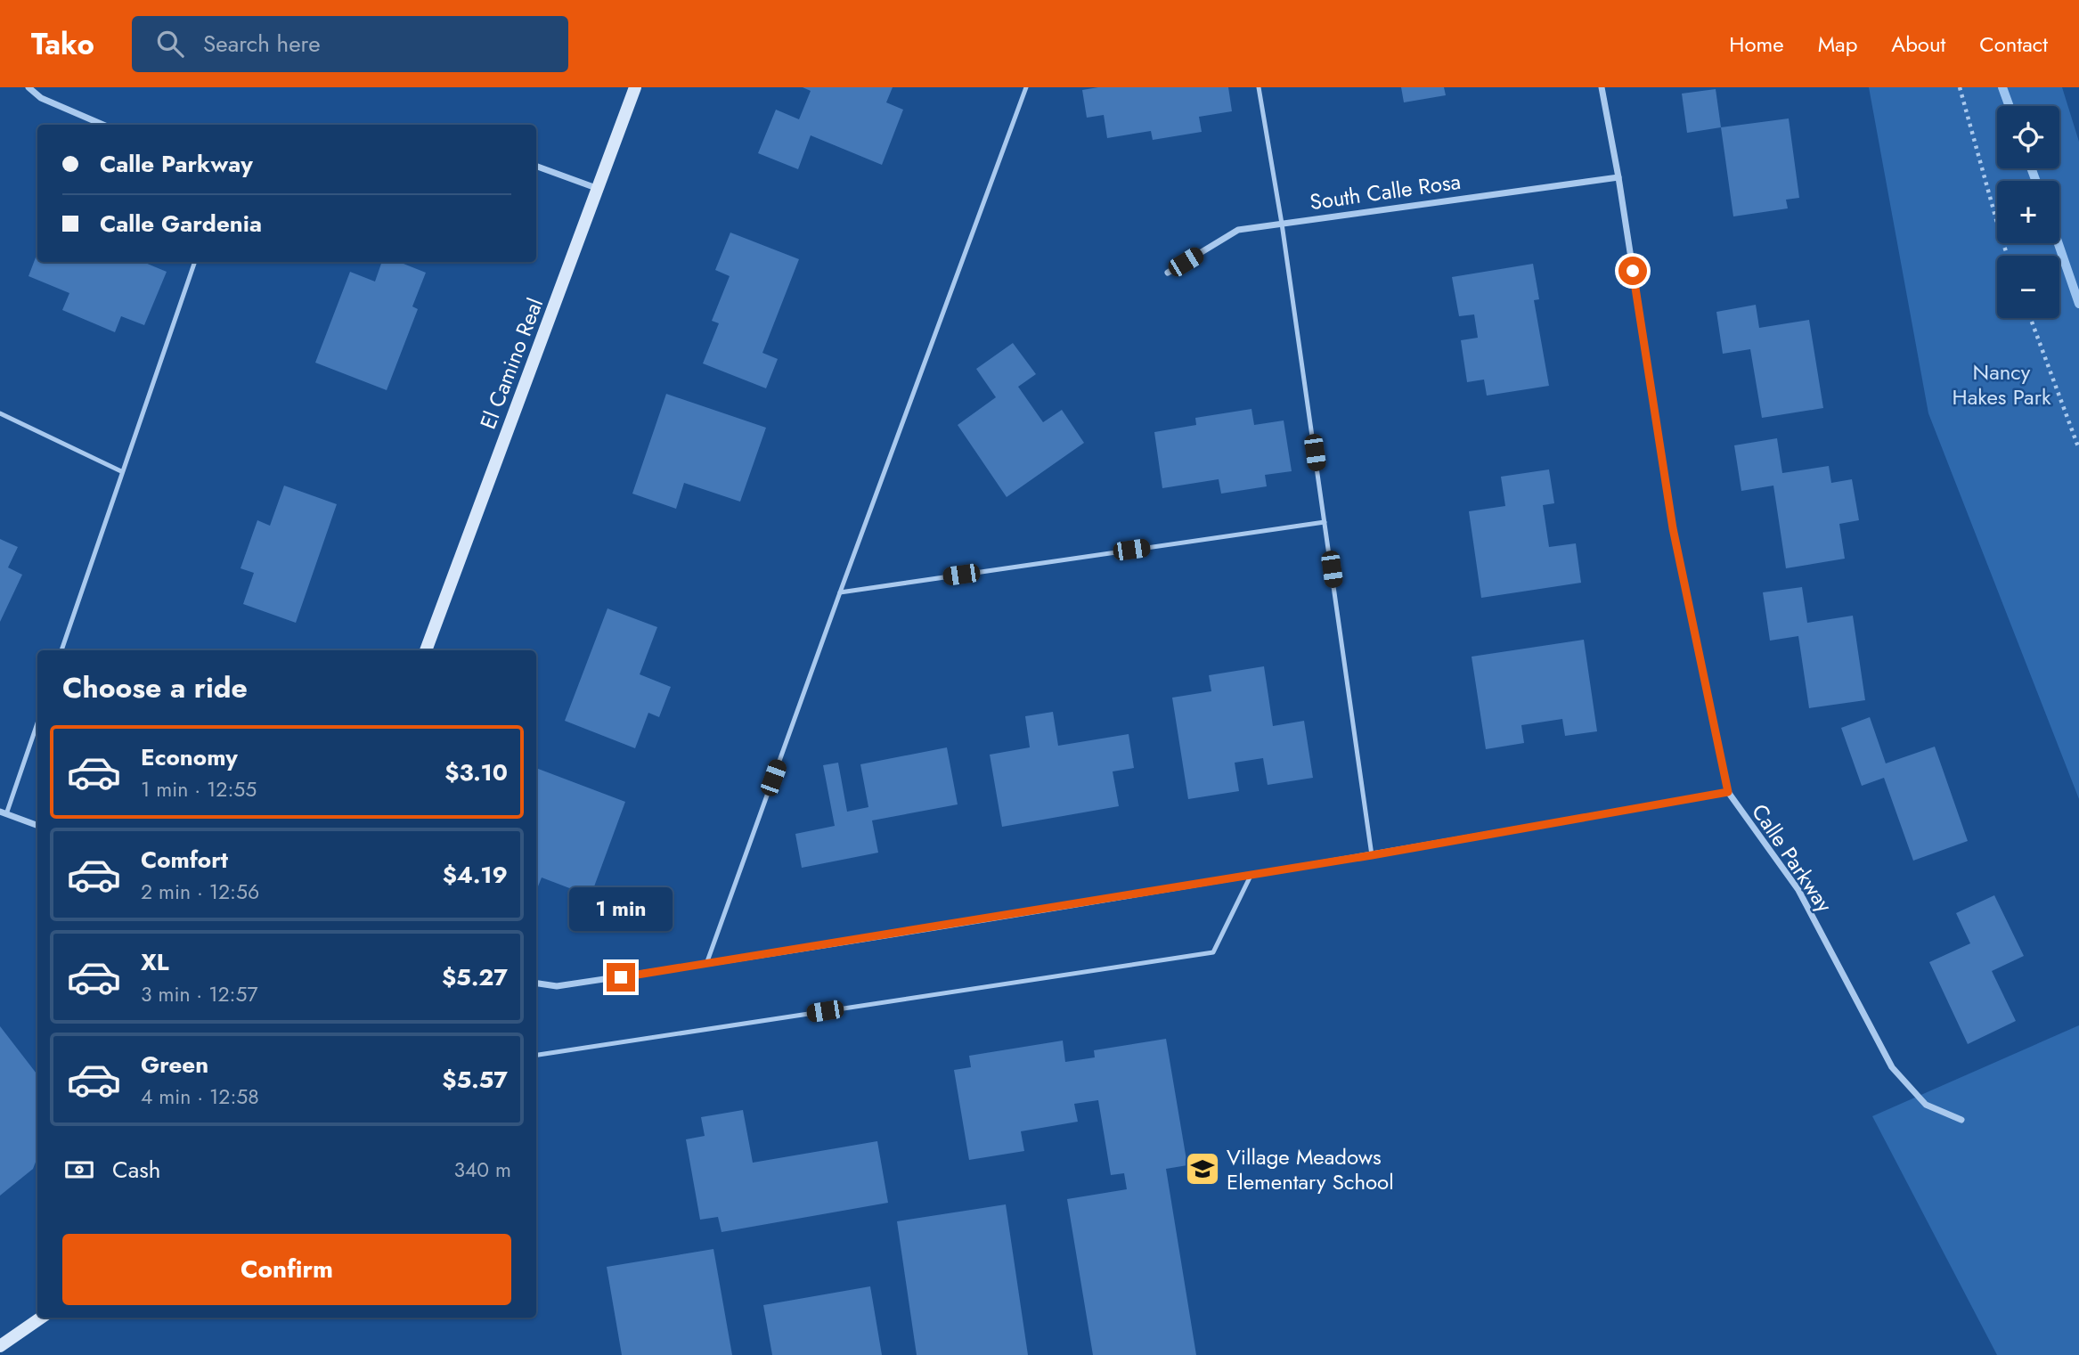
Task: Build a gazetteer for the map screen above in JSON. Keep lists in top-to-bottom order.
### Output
{
  "streets": {
    "street": ["South Calle Rosa", "El Camino Real", "Calle Parkway"]
  },
  "crossings": [
    ["South Calle Rosa", "Calle Parkway"]
  ],
  "parks": ["Nancy Hakes Park"],
  "places": {
    "school or university": ["Village Meadows Elementary School"]
  },
  "page": {
    "header": "Tako",
    "search": "Search here",
    "nav": [
      "Home",
      "Map",
      "About",
      "Contact"
    ],
    "map_buttons": ["+", "−"],
    "banner": ["Calle Parkway", "Calle Gardenia"],
    "heading": "Choose a ride",
    "list": [
      {
        "name": "Economy",
        "note": "1 min · 12:55",
        "value": "$3.10"
      },
      {
        "name": "Comfort",
        "note": "2 min · 12:56",
        "value": "$4.19"
      },
      {
        "name": "XL",
        "note": "3 min · 12:57",
        "value": "$5.27"
      },
      {
        "name": "Green",
        "note": "4 min · 12:58",
        "value": "$5.57"
      }
    ],
    "bubble": "1 min",
    "pay": ["Cash", "340 m"],
    "buttons": "Confirm"
  }
}
